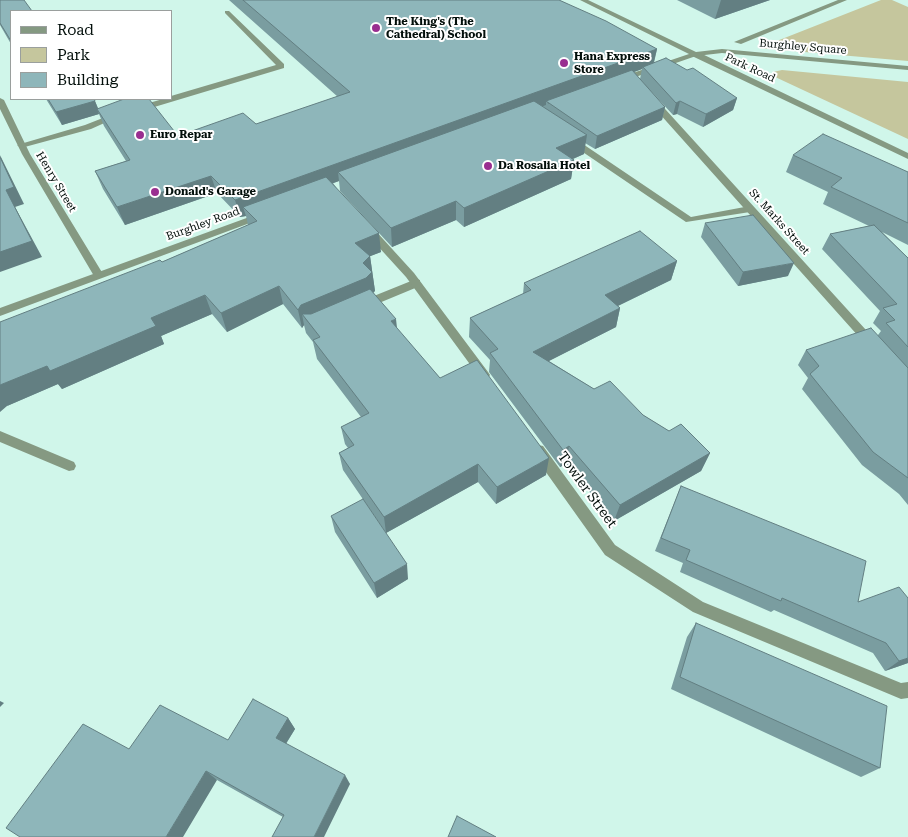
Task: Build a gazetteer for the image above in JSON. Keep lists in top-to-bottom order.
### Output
{
  "streets": {
    "street": [
      "Burghley Square",
      "Park Road",
      "Henry Street",
      "St. Marks Street",
      "Burghley Road",
      "Towler Street"
    ]
  },
  "crossings": [
    ["Burghley Square", "Park Road"],
    ["Henry Street", "Burghley Road"]
  ],
  "places": [
    "The King's (The Cathedral) School",
    "Hana Express Store",
    "Euro Repar",
    "Da Rosalia Hotel",
    "Donald's Garage"
  ],
  "legend": ["Road", "Park", "Building"]
}
